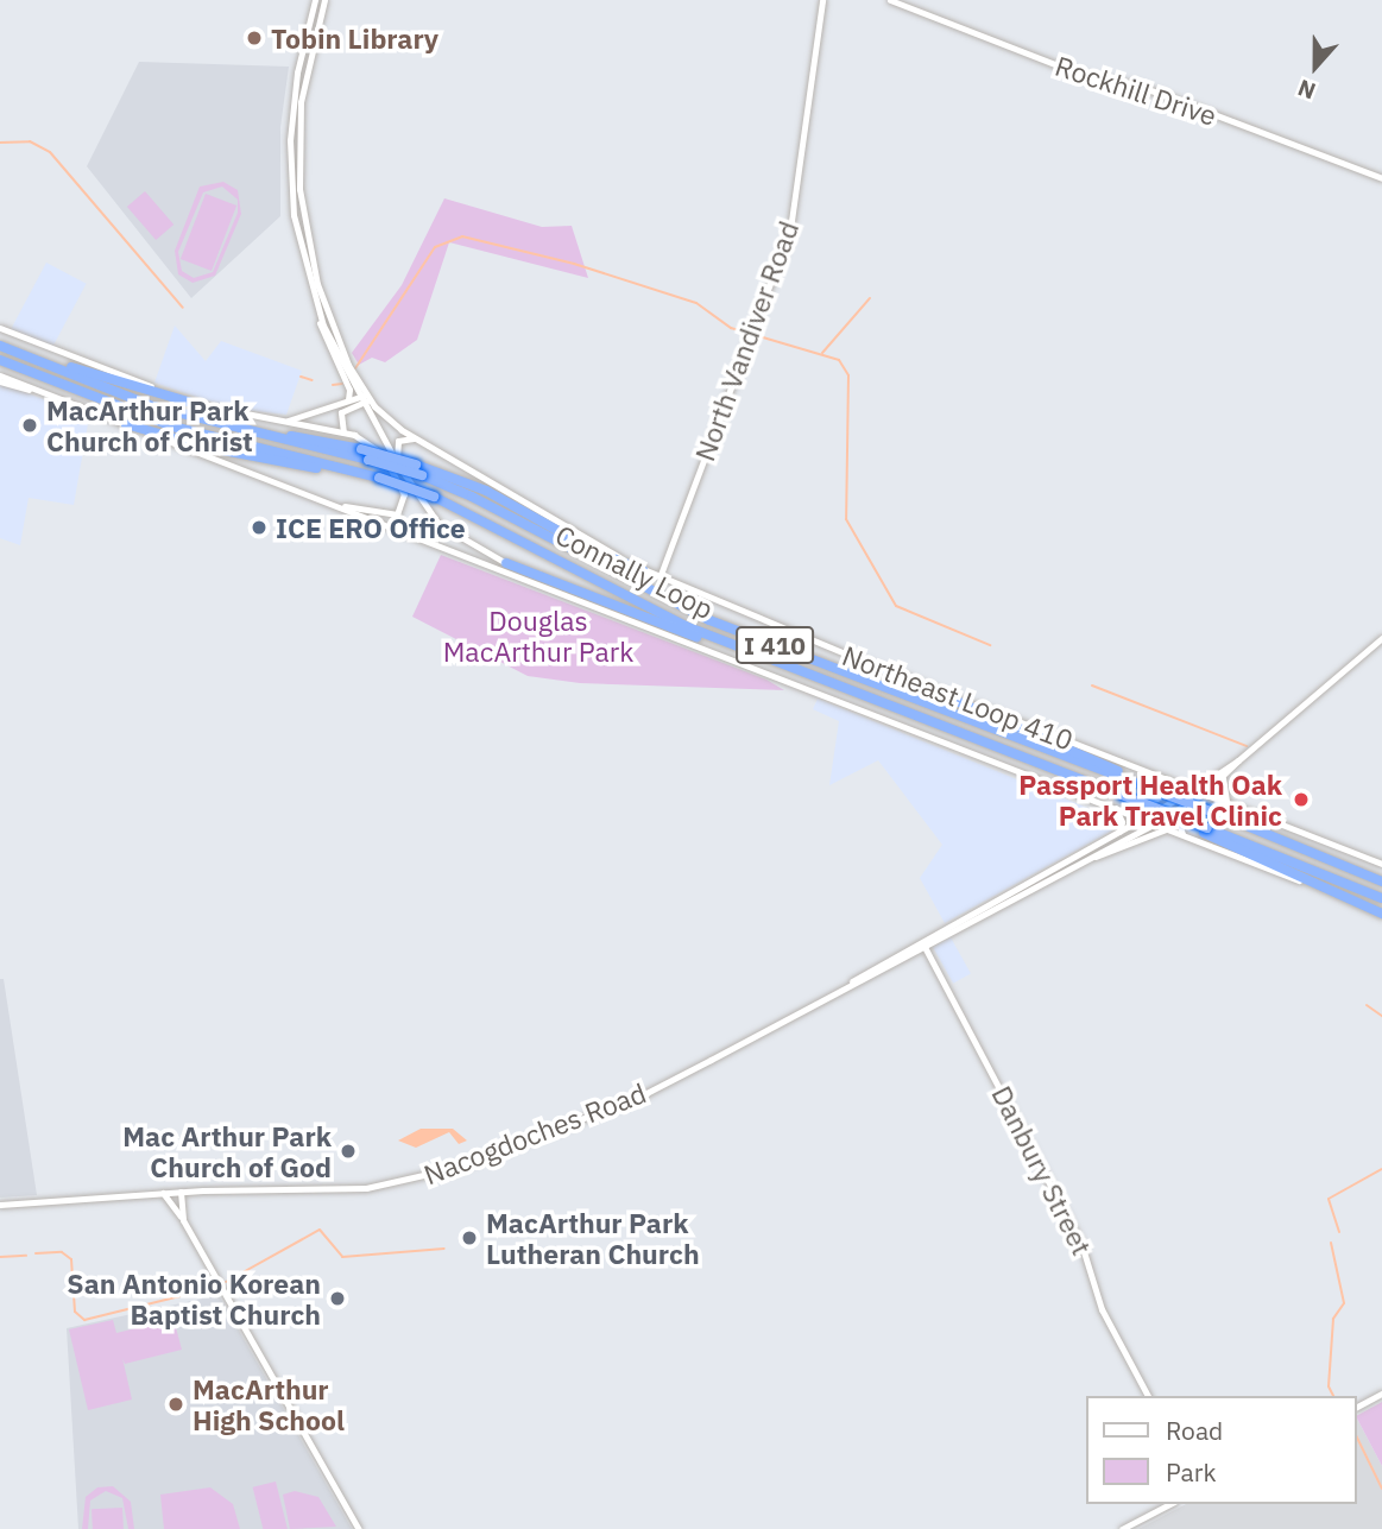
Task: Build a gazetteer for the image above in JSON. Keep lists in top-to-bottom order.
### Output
{
  "streets": {
    "highway": ["Connally Loop", "I 410"],
    "main road": [
      "Rockhill Drive",
      "North Vandiver Road",
      "Northeast Loop 410",
      "Nacogdoches Road",
      "Danbury Street"
    ]
  },
  "crossings": [
    ["North Vandiver Road", "Northeast Loop 410"],
    ["Northeast Loop 410", "Nacogdoches Road"],
    ["Nacogdoches Road", "Danbury Street"]
  ],
  "parks": ["Douglas MacArthur Park"],
  "places": [
    "Tobin Library",
    "MacArthur Park Church of Christ",
    "ICE ERO Office",
    "Passport Health Oak Park Travel Clinic",
    "Mac Arthur Park Church of God",
    "MacArthur Park Lutheran Church",
    "San Antonio Korean Baptist Church",
    "MacArthur High School"
  ],
  "legend": ["Road", "Park"],
  "north": "bottom"
}
